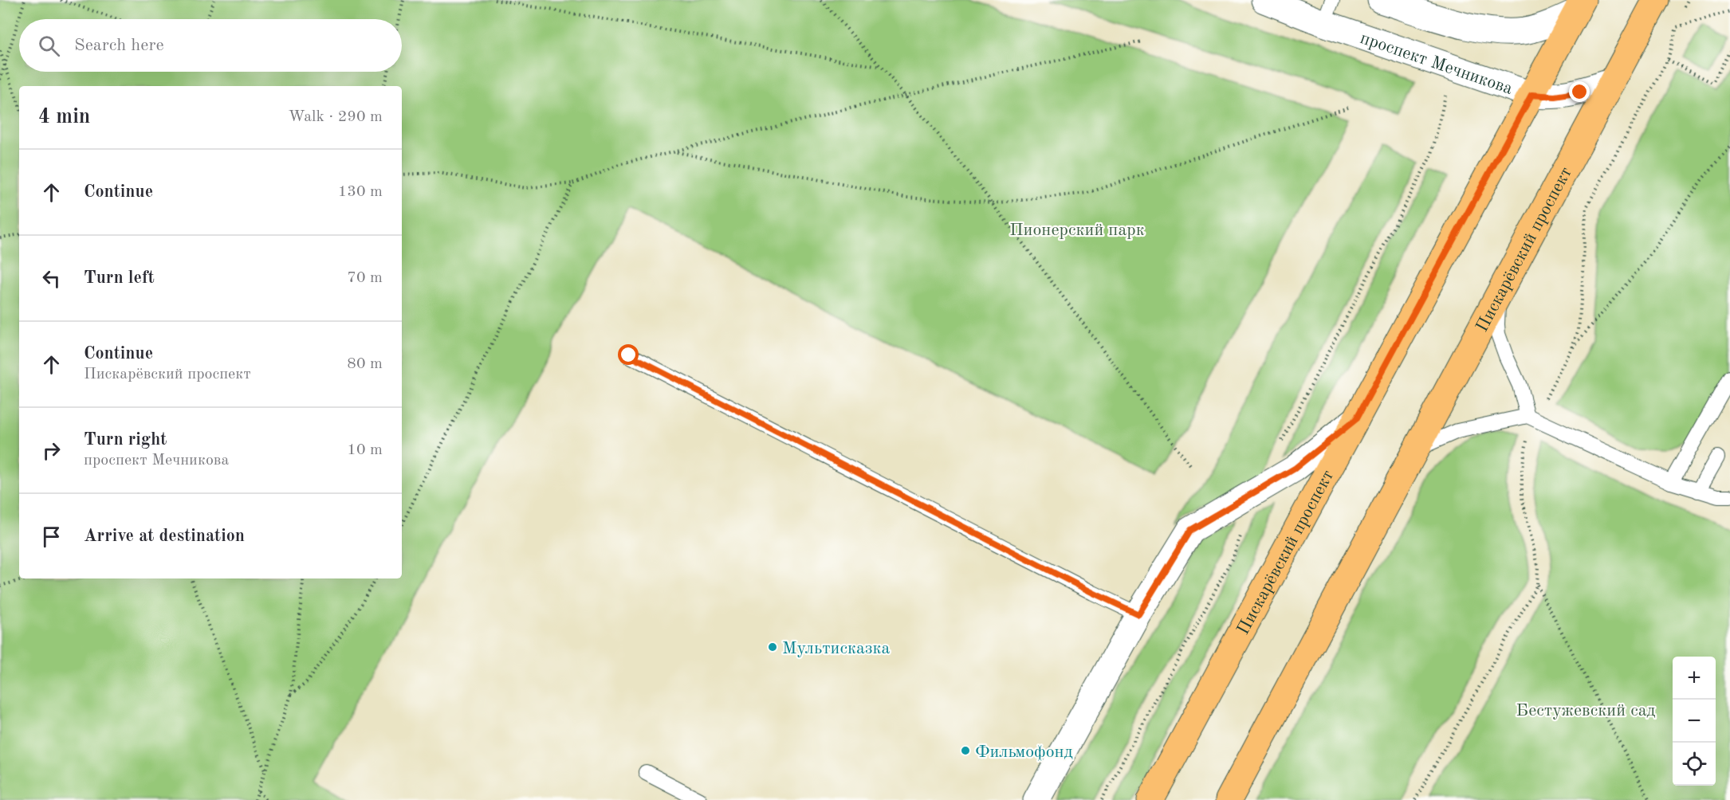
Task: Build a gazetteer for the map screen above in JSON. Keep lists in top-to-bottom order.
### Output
{
  "streets": {
    "main road": ["Пискарёвский проспект"],
    "street": ["проспект Мечникова"]
  },
  "crossings": [
    ["проспект Мечникова", "Пискарёвский проспект"]
  ],
  "parks": ["Пионерский парк", "Бестужевский сад"],
  "places": ["Мультисказка", "Фильмофонд"],
  "page": {
    "search": "Search here",
    "heading": ["4 min", "Walk · 290 m"],
    "list": [
      ["Continue", "130 m"],
      ["Turn left", "70 m"],
      ["Continue", "Пискарёвский проспект", "80 m"],
      ["Turn right", "проспект Мечникова", "10 m"],
      "Arrive at destination"
    ],
    "map_buttons": ["+", "−"]
  }
}
